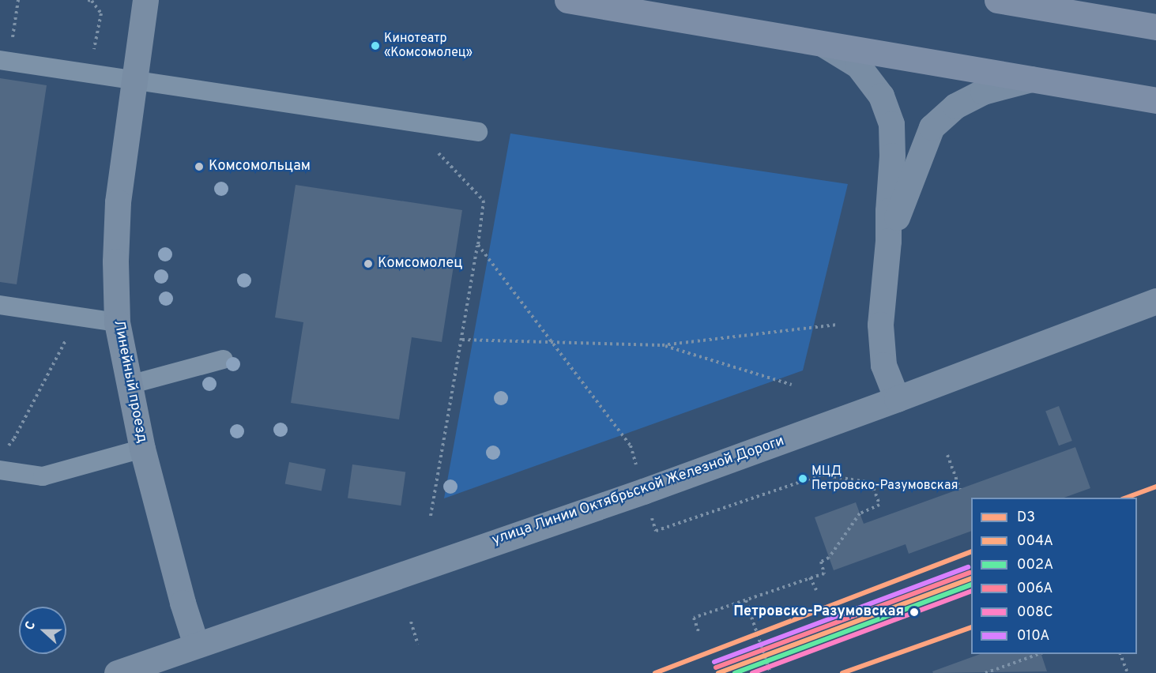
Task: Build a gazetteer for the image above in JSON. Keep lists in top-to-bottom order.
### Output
{
  "streets": {
    "street": ["Линейный проезд", "улица Линии Октябрьской Железной Дороги"]
  },
  "crossings": [
    ["Линейный проезд", "улица Линии Октябрьской Железной Дороги"]
  ],
  "places": [
    "Кинотеатр «Комсомолец»",
    "Комсомольцам",
    "Комсомолец",
    "МЦД Петровско-Разумовская",
    "Петровско-Разумовская"
  ],
  "lines": [
    "transit line D3",
    "transit line 010А",
    "transit line 006А",
    "transit line 004А",
    "transit line 002А",
    "transit line 008С"
  ],
  "legend": [
    "D3",
    "004А",
    "002А",
    "006А",
    "008С",
    "010А"
  ],
  "north": "left"
}
